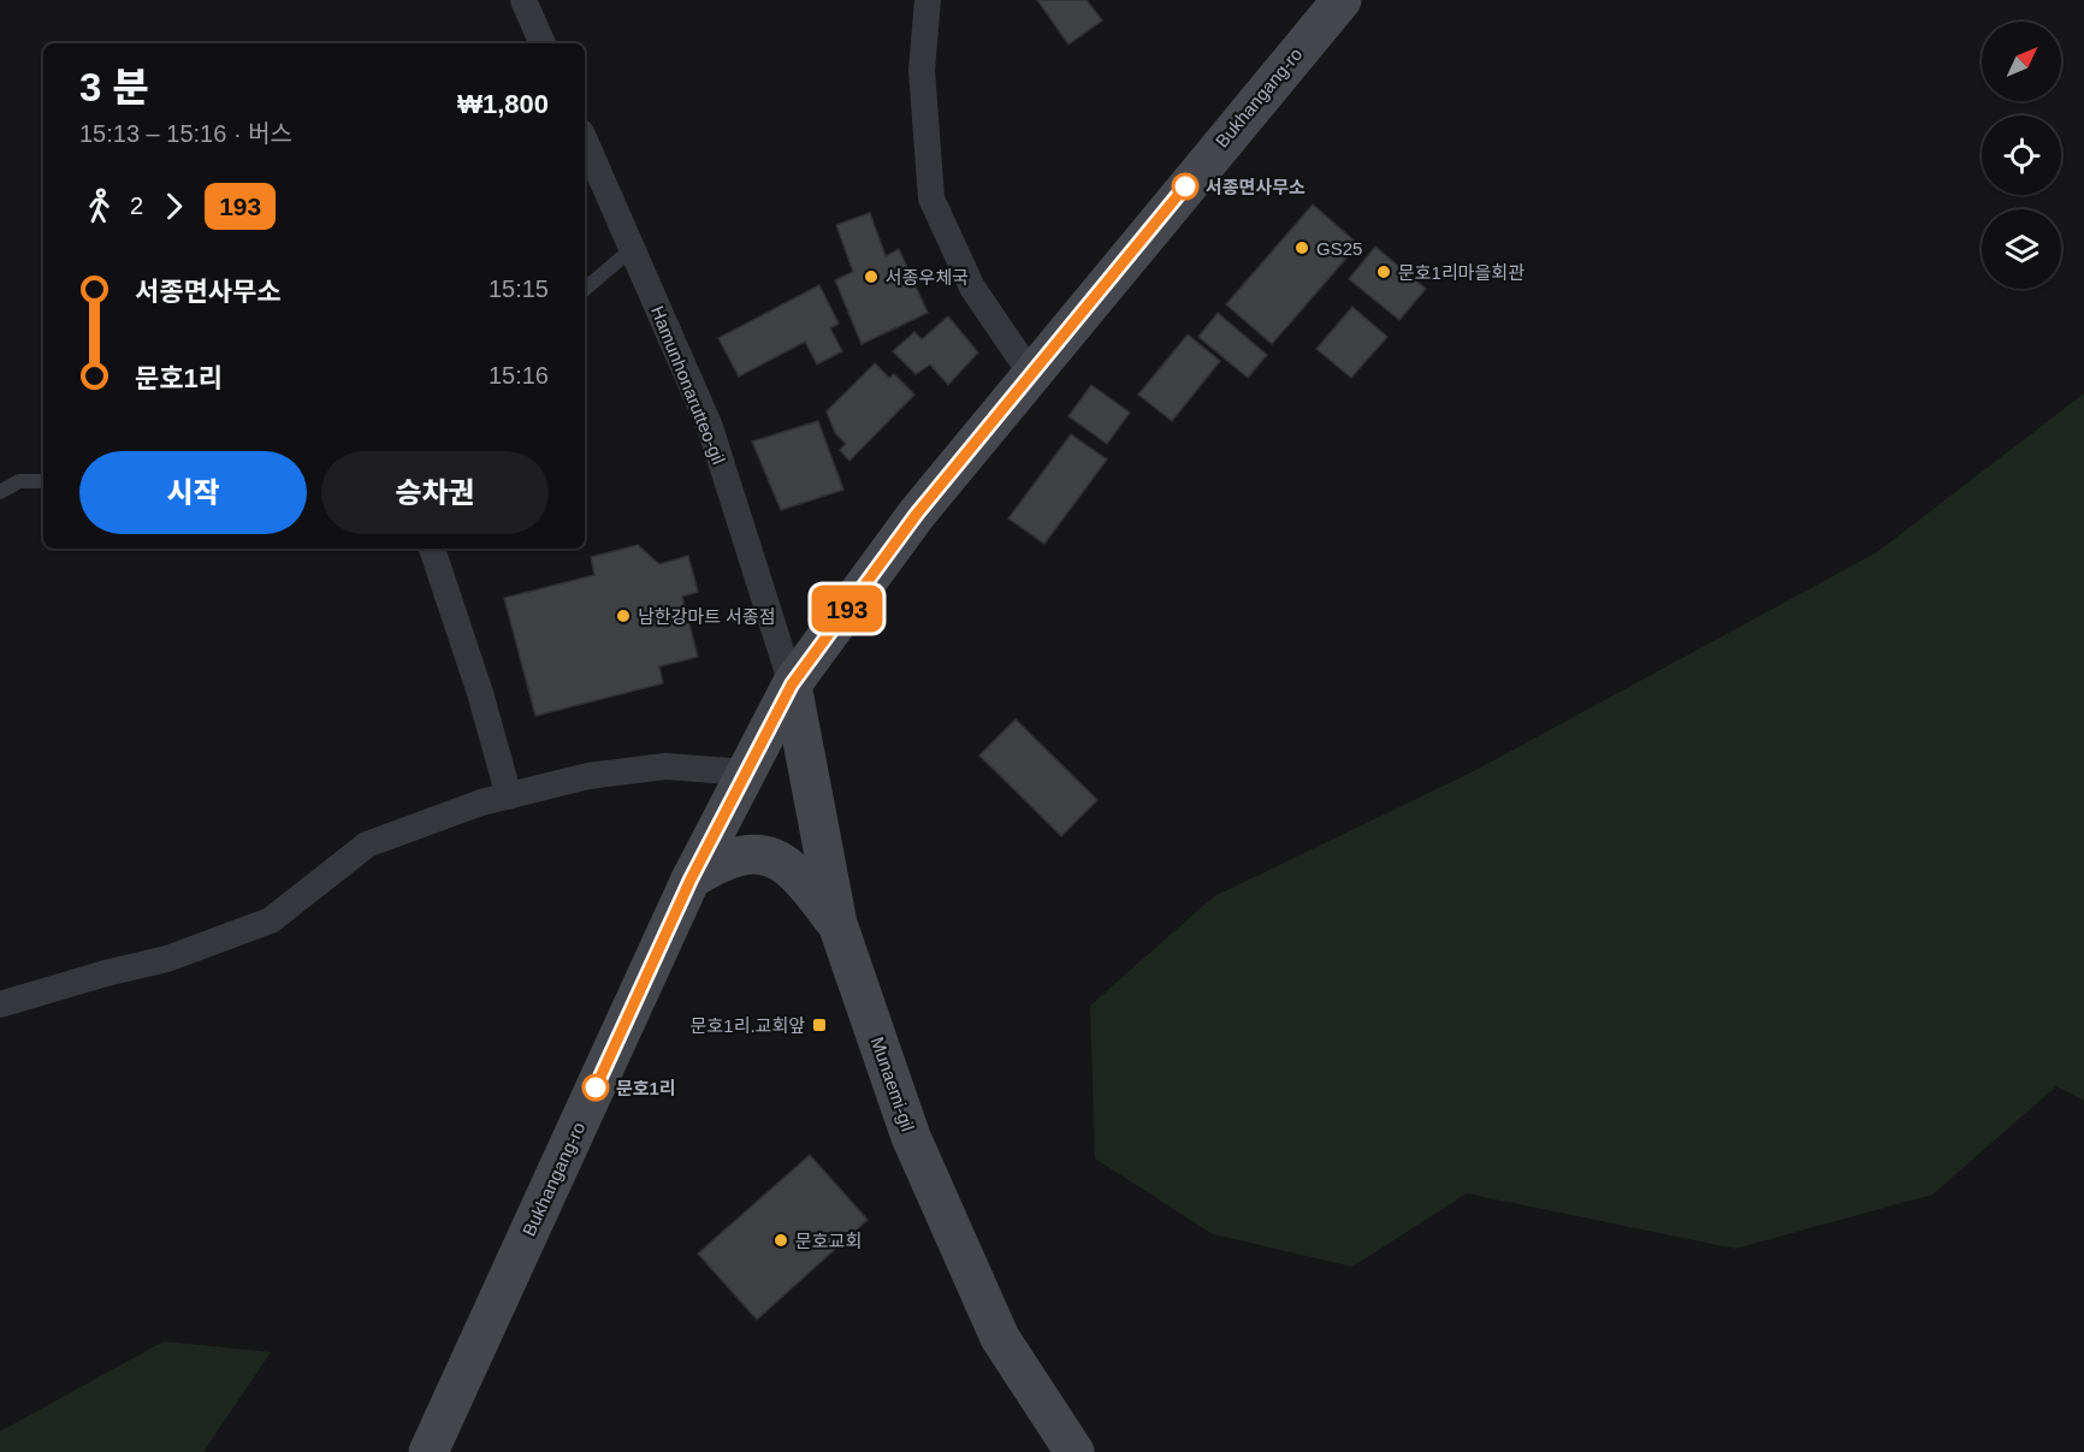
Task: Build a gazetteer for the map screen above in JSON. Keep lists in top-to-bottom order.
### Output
{
  "streets": {
    "main road": ["Bukhangang-ro", "Munaemi-gil"],
    "street": ["Hamunhonarutteo-gil"]
  },
  "crossings": [
    ["Bukhangang-ro", "Hamunhonarutteo-gil"],
    ["Bukhangang-ro", "Munaemi-gil"],
    ["Hamunhonarutteo-gil", "Munaemi-gil"]
  ],
  "places": {
    "other": [
      "서종면사무소",
      "GS25",
      "문호1리마을회관",
      "서종우체국",
      "남한강마트 서종점",
      "문호1리",
      "문호교회"
    ],
    "transit": ["문호1리.교회앞"]
  },
  "lines": ["bus line 193"],
  "north": "top right",
  "page": {
    "on_map": "193",
    "heading": ["3 분", "15:13 – 15:16 · 버스", "₩1,800"],
    "legs": ["2", "193"],
    "list": [
      {
        "name": "서종면사무소",
        "value": "15:15"
      },
      {
        "name": "문호1리",
        "value": "15:16"
      }
    ],
    "buttons": ["시작", "승차권"]
  }
}
